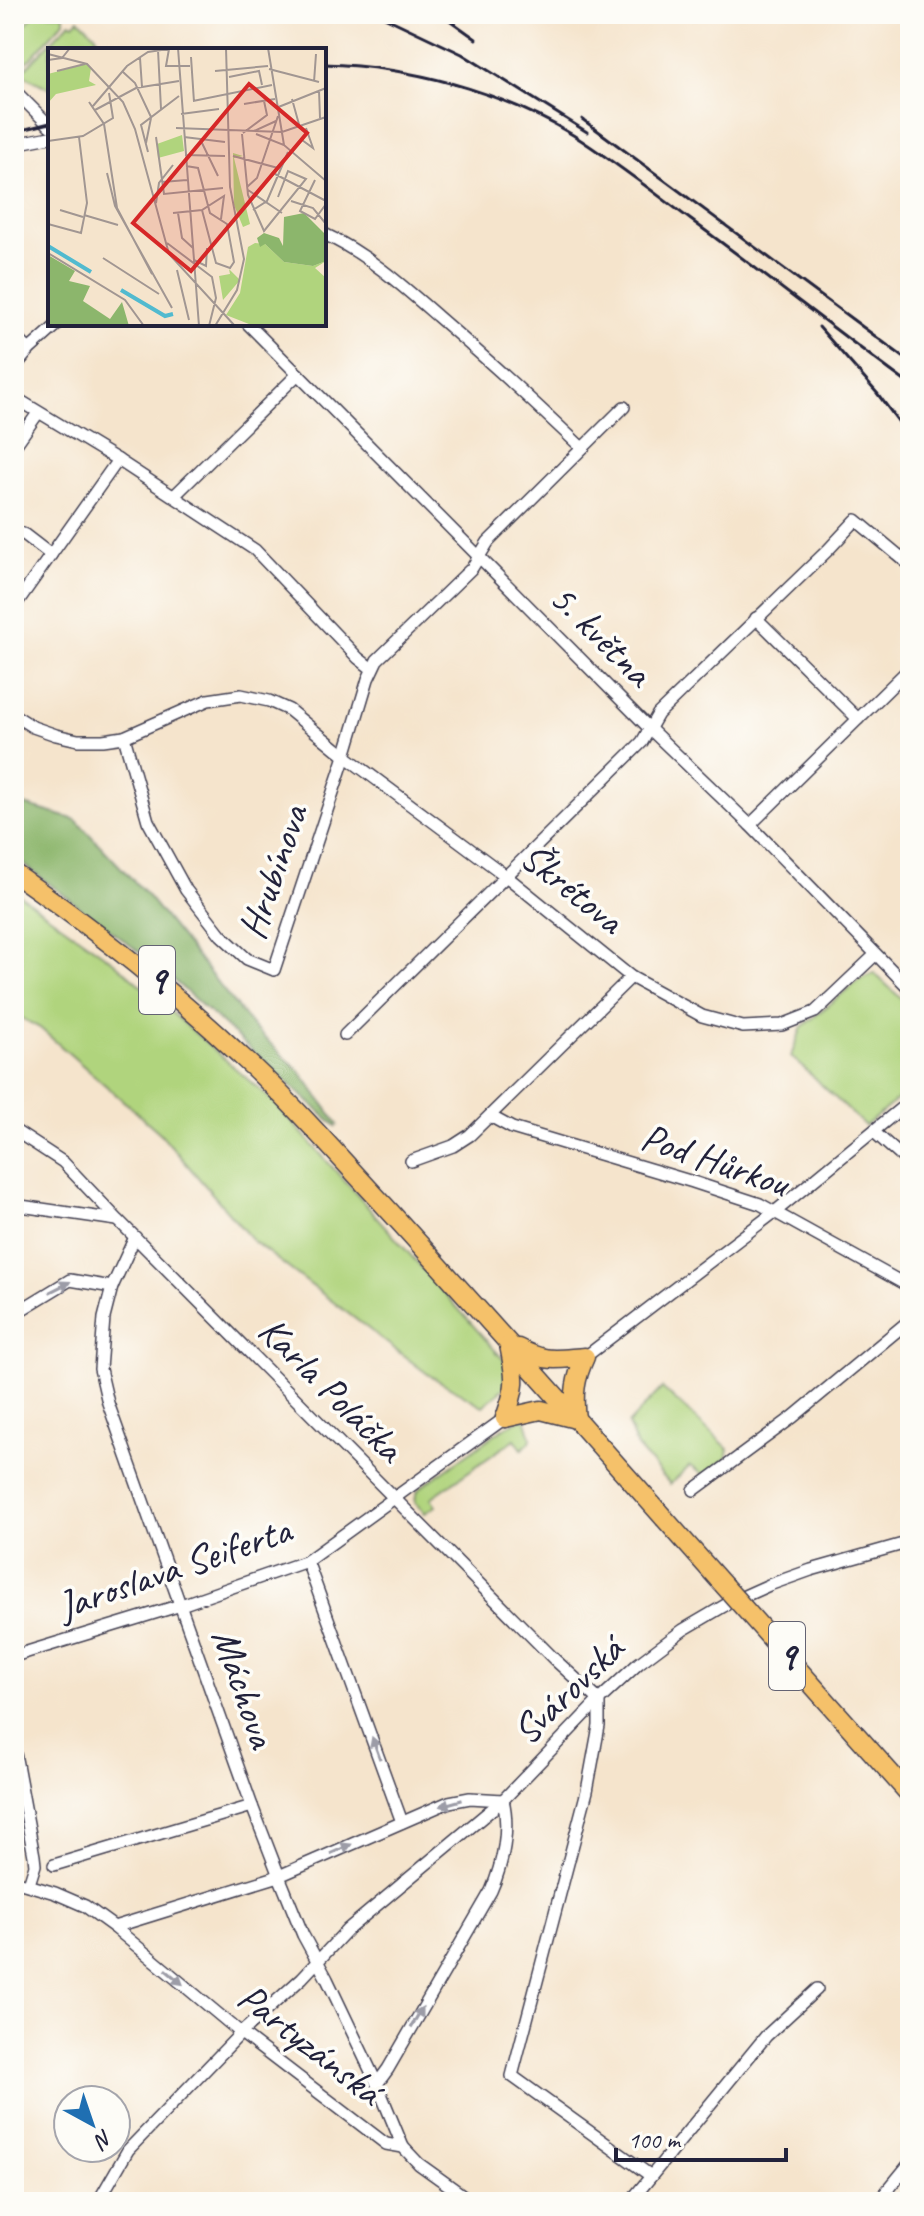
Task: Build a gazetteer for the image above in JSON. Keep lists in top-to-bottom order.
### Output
{
  "streets": {
    "main road": ["9"],
    "street": [
      "5. května",
      "Hrubínova",
      "Škrétova",
      "Pod Hůrkou",
      "Karla Poláčka",
      "Jaroslava Seiferta",
      "Máchova",
      "Svárovská",
      "Partyzánská"
    ]
  },
  "crossings": [
    ["5. května", "Hrubínova"],
    ["5. května", "Škrétova"],
    ["Hrubínova", "Škrétova"],
    ["Karla Poláčka", "Jaroslava Seiferta"],
    ["Karla Poláčka", "Máchova"],
    ["Karla Poláčka", "Svárovská"],
    ["Jaroslava Seiferta", "Máchova"],
    ["Máchova", "Svárovská"],
    ["Máchova", "Partyzánská"],
    ["Svárovská", "Partyzánská"]
  ],
  "scale_bar": "100 m",
  "north": "bottom right"
}
